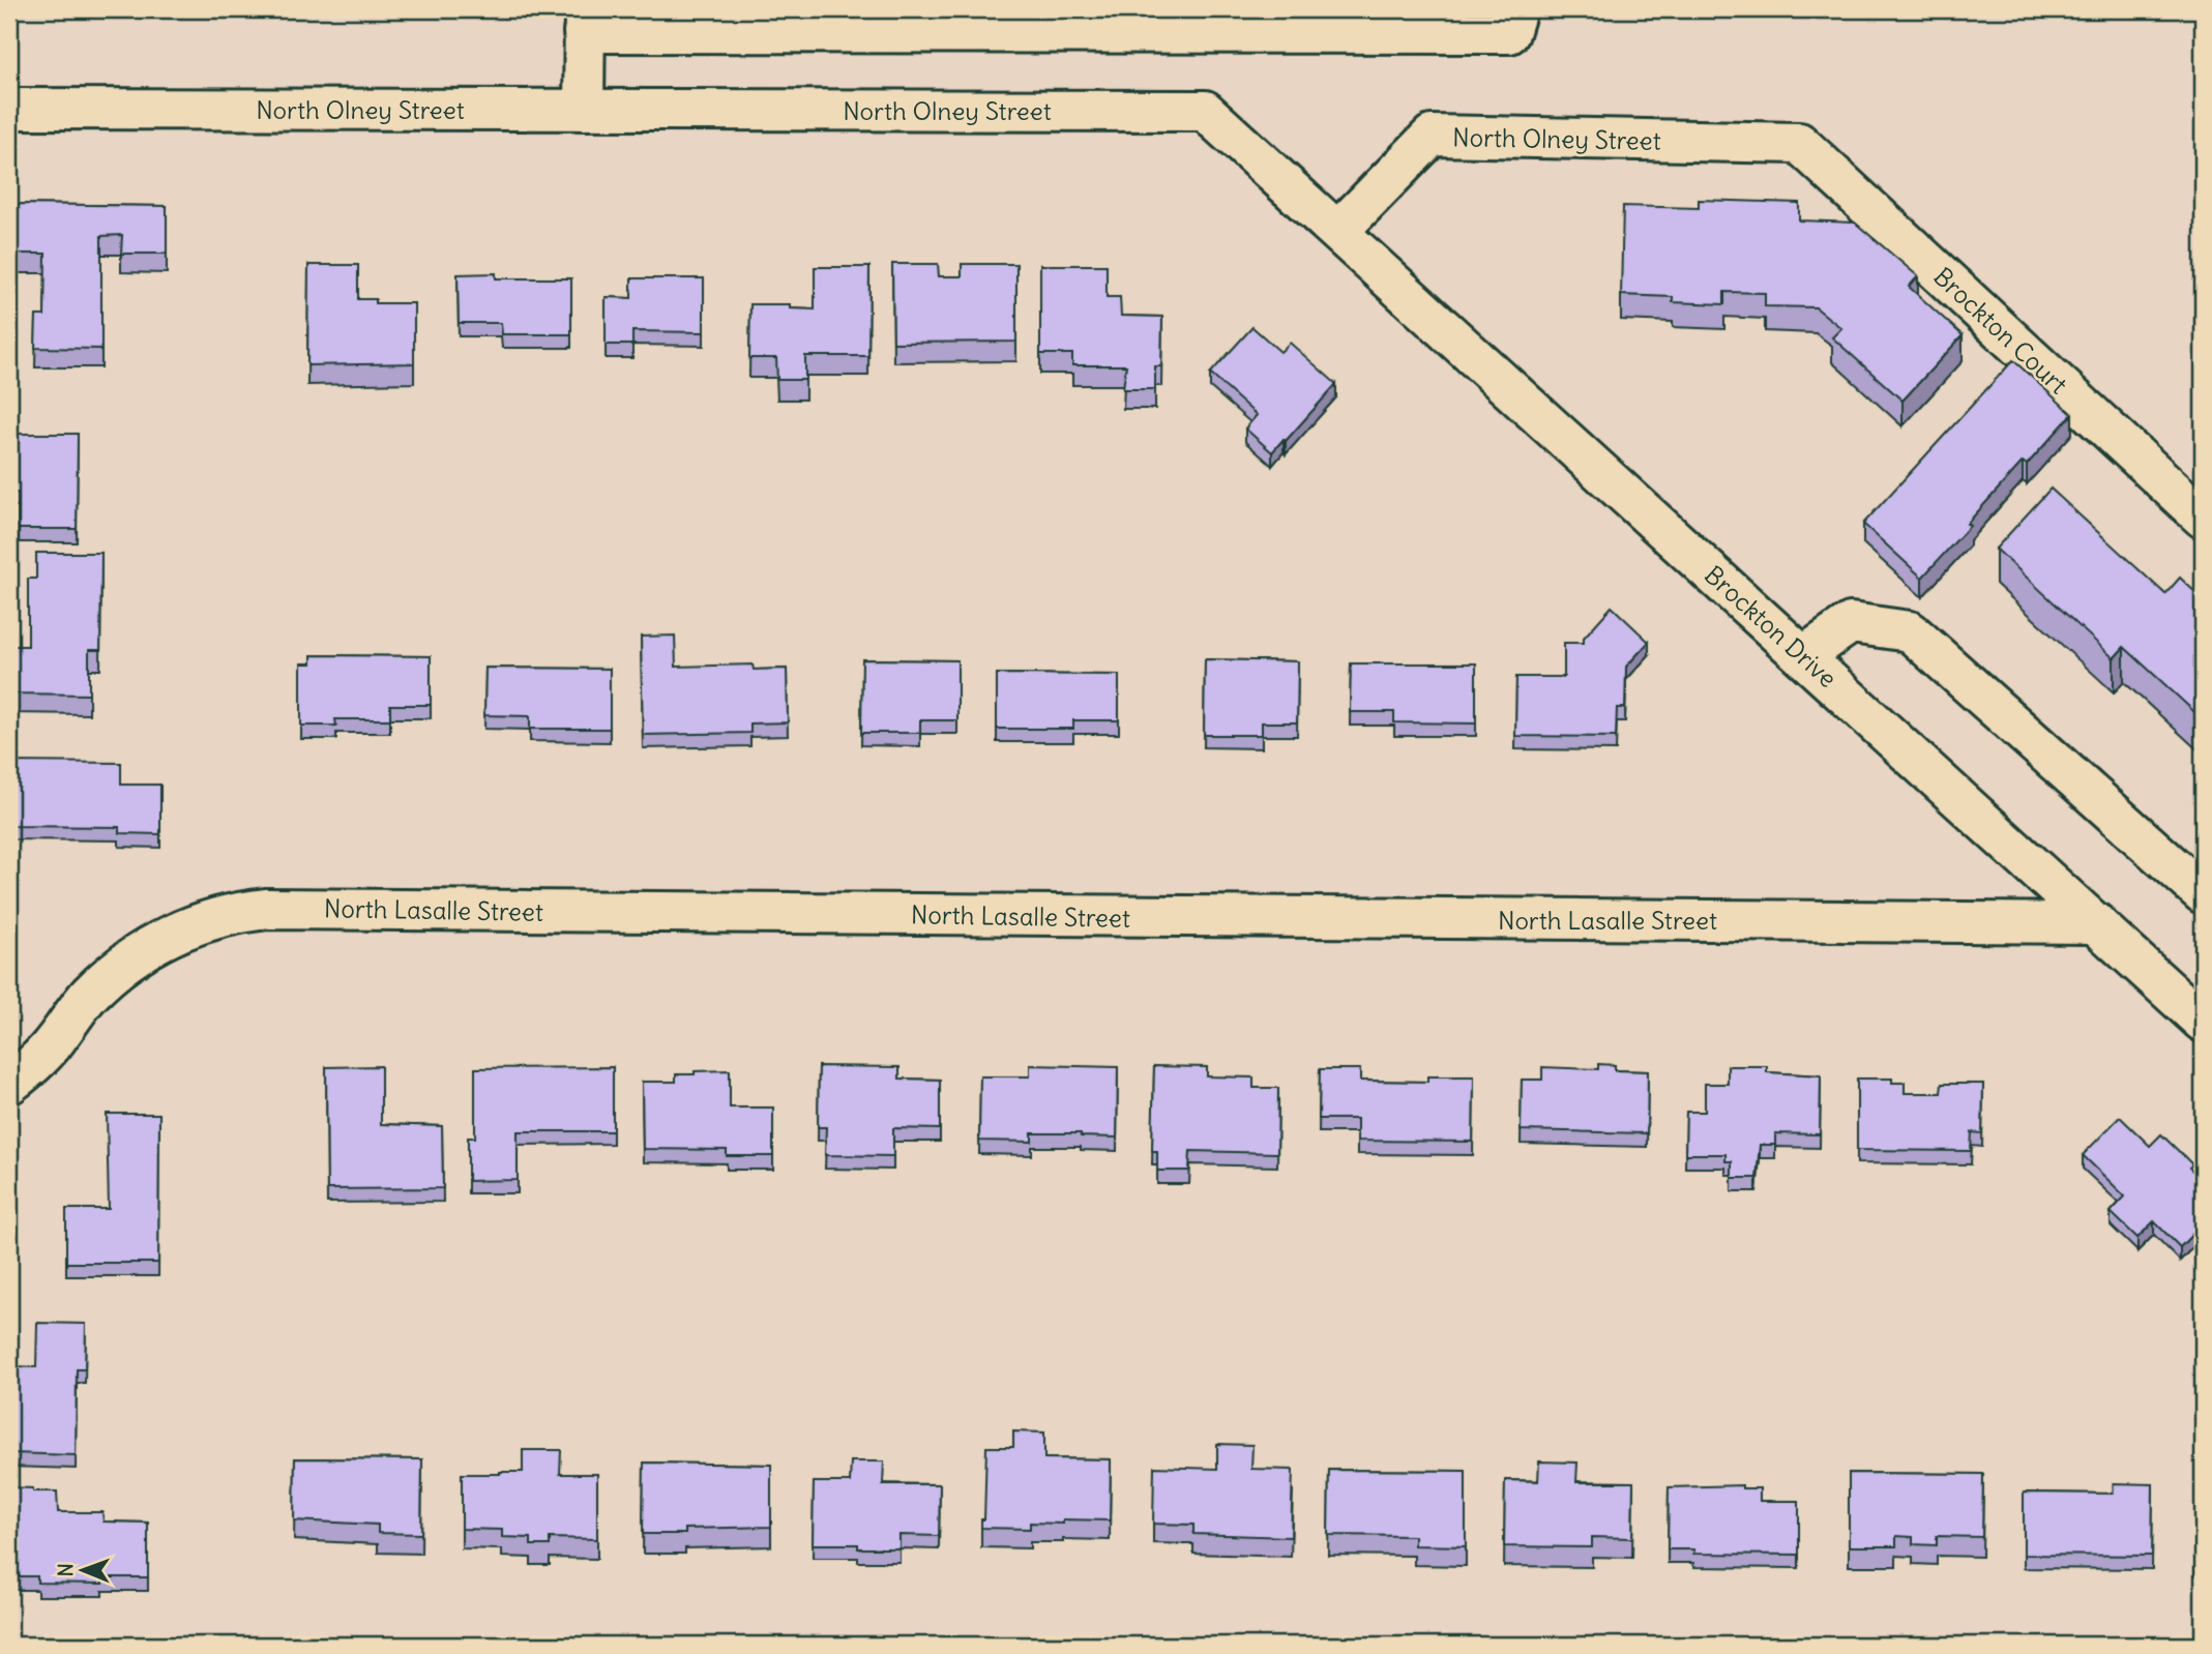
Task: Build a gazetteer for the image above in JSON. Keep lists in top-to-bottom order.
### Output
{
  "streets": {
    "street": [
      "North Olney Street",
      "Brockton Court",
      "Brockton Drive",
      "North Lasalle Street"
    ]
  },
  "crossings": [
    ["North Olney Street", "Brockton Court"],
    ["North Olney Street", "Brockton Drive"],
    ["Brockton Drive", "North Lasalle Street"]
  ],
  "north": "left"
}
